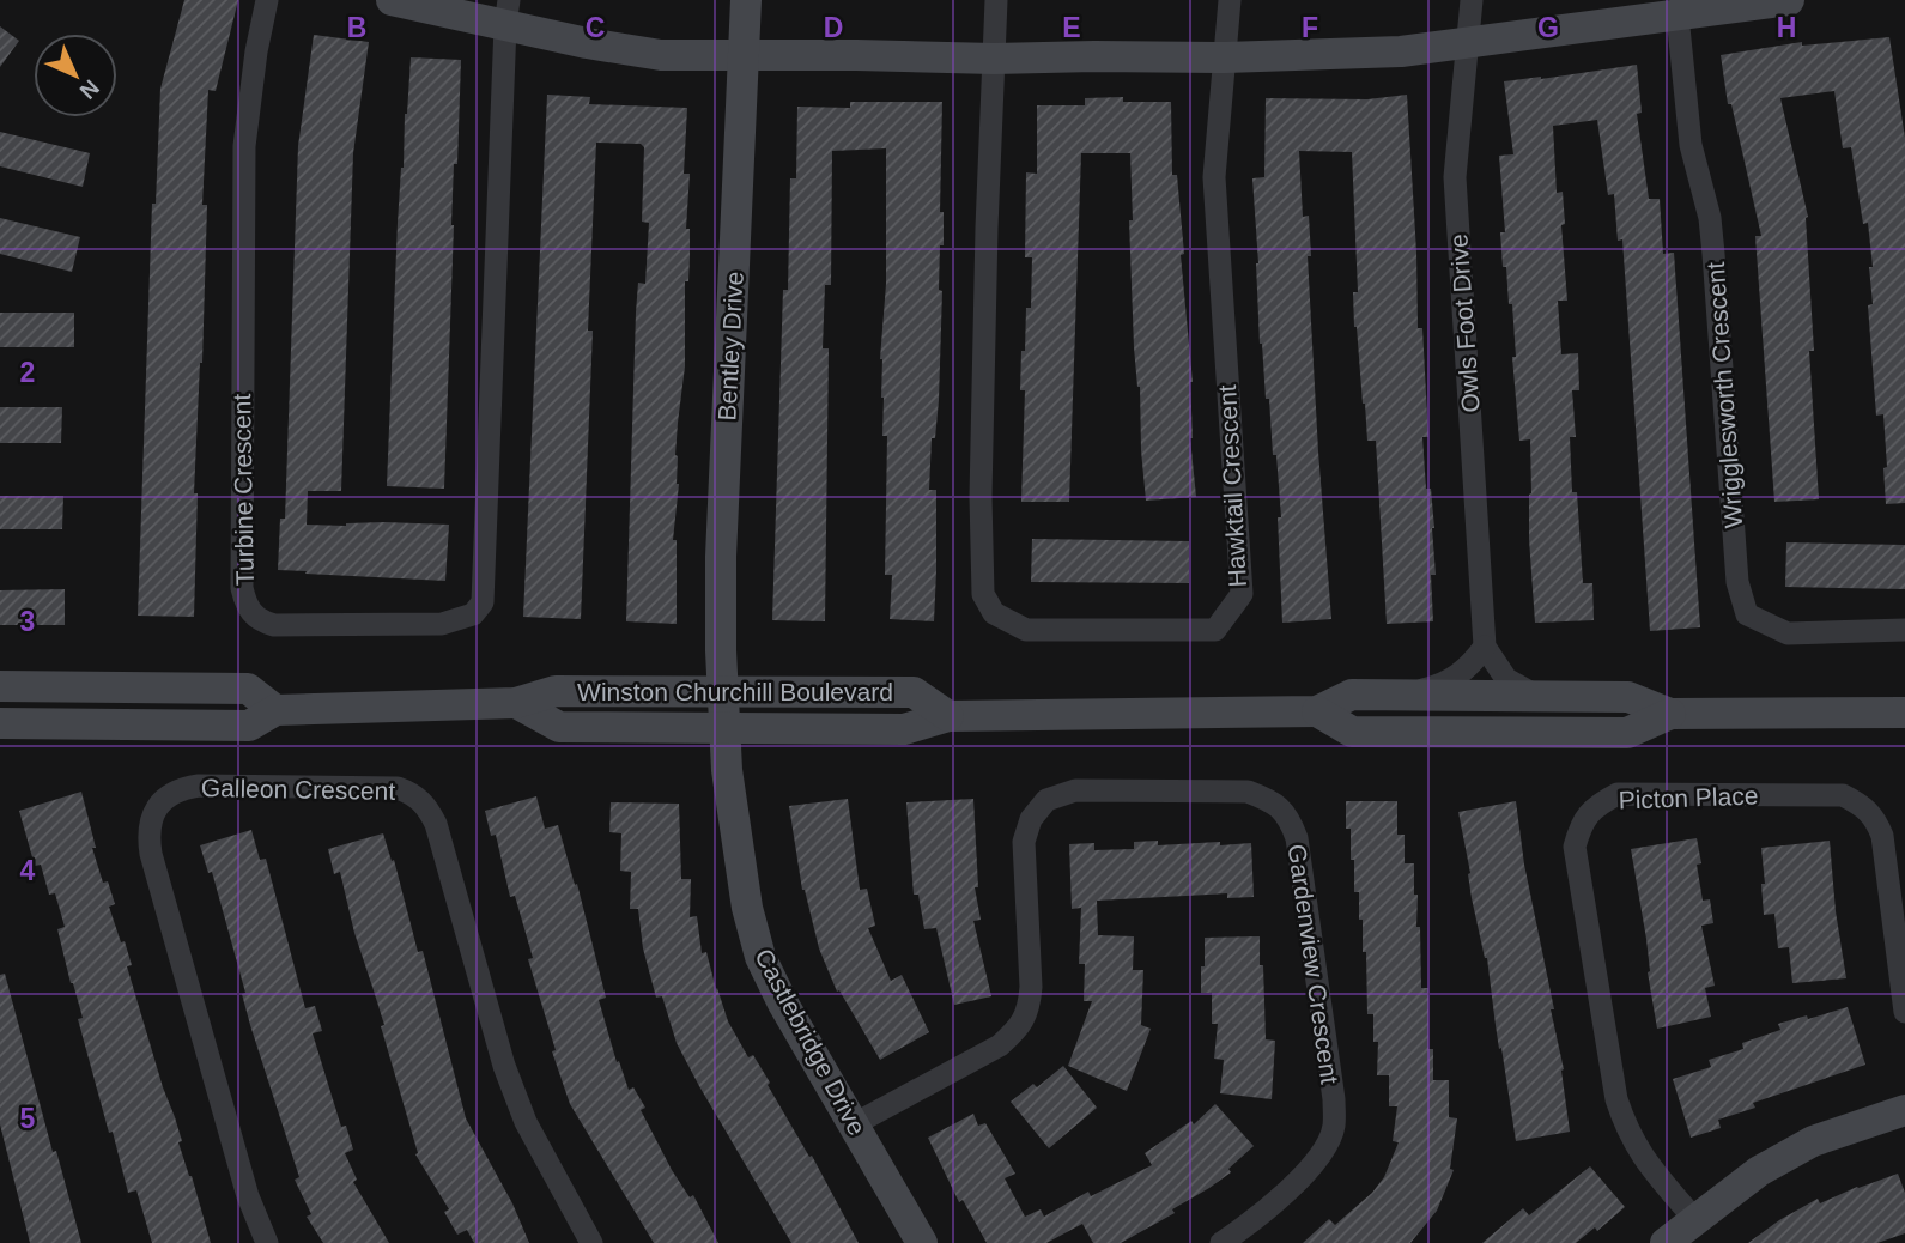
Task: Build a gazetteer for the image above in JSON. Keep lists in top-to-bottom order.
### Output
{
  "streets": {
    "main road": ["Bentley Drive", "Winston Churchill Boulevard", "Castlebridge Drive"],
    "street": [
      "Owls Foot Drive",
      "Wrigglesworth Crescent",
      "Hawktail Crescent",
      "Turbine Crescent",
      "Galleon Crescent",
      "Picton Place",
      "Gardenview Crescent"
    ]
  },
  "crossings": [
    ["Bentley Drive", "Winston Churchill Boulevard"],
    ["Bentley Drive", "Castlebridge Drive"],
    ["Winston Churchill Boulevard", "Castlebridge Drive"],
    ["Gardenview Crescent", "Castlebridge Drive"]
  ],
  "north": "bottom right",
  "grid": {
    "columns": [
      "B",
      "C",
      "D",
      "E",
      "F",
      "G",
      "H"
    ],
    "rows": [
      "2",
      "3",
      "4",
      "5"
    ]
  }
}
